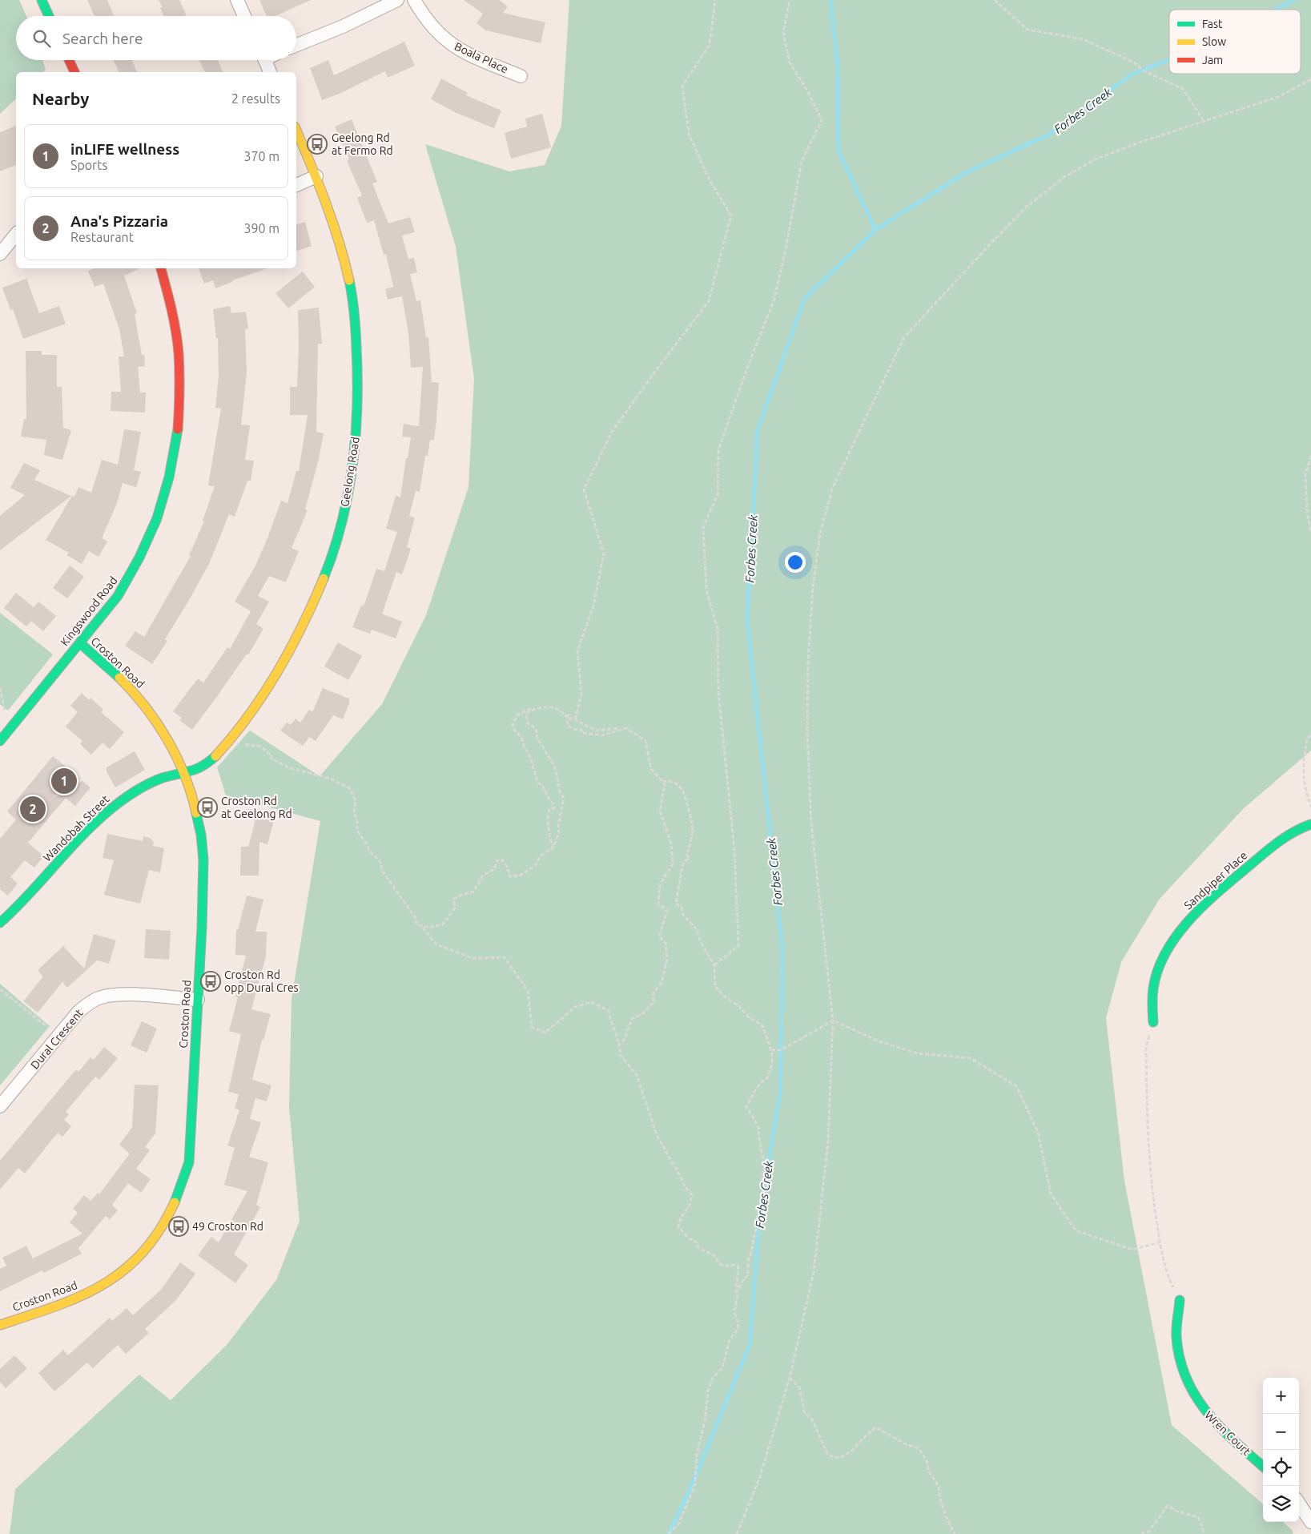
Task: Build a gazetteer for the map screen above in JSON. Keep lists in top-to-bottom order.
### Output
{
  "streets": {
    "street": [
      "Boala Place",
      "Geelong Road",
      "Kingswood Road",
      "Croston Road",
      "Wandobah Street",
      "Sandpiper Place",
      "Dural Crescent",
      "Wren Court"
    ]
  },
  "crossings": [
    ["Geelong Road", "Croston Road"],
    ["Geelong Road", "Wandobah Street"],
    ["Kingswood Road", "Croston Road"],
    ["Croston Road", "Wandobah Street"],
    ["Croston Road", "Dural Crescent"]
  ],
  "water": ["Forbes Creek"],
  "places": {
    "bus stop": [
      "Geelong Rd at Fermo Rd",
      "Croston Rd at Geelong Rd",
      "Croston Rd opp Dural Cres",
      "49 Croston Rd"
    ]
  },
  "legend": ["Fast", "Slow", "Jam"],
  "page": {
    "search": "Search here",
    "heading": ["Nearby", "2 results"],
    "list": [
      {
        "mark": "1",
        "name": "inLIFE wellness",
        "note": "Sports",
        "value": "370 m"
      },
      {
        "mark": "2",
        "name": "Ana's Pizzaria",
        "note": "Restaurant",
        "value": "390 m"
      }
    ],
    "pins": ["1", "2"],
    "map_buttons": ["+", "−"]
  }
}
